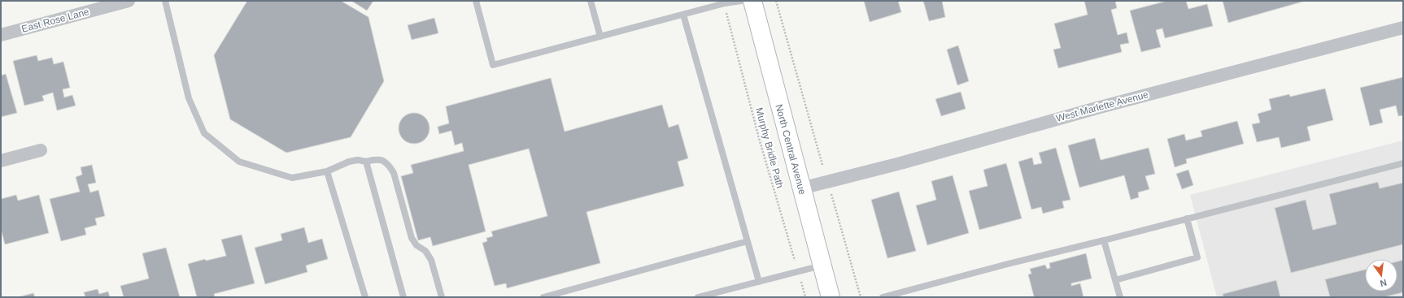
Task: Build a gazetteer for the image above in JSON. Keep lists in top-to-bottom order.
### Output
{
  "streets": {
    "main road": ["North Central Avenue"],
    "street": ["East Rose Lane", "West Marlette Avenue"],
    "path": ["Murphy Bridle Path"]
  },
  "crossings": [
    ["West Marlette Avenue", "North Central Avenue"]
  ],
  "north": "bottom"
}
